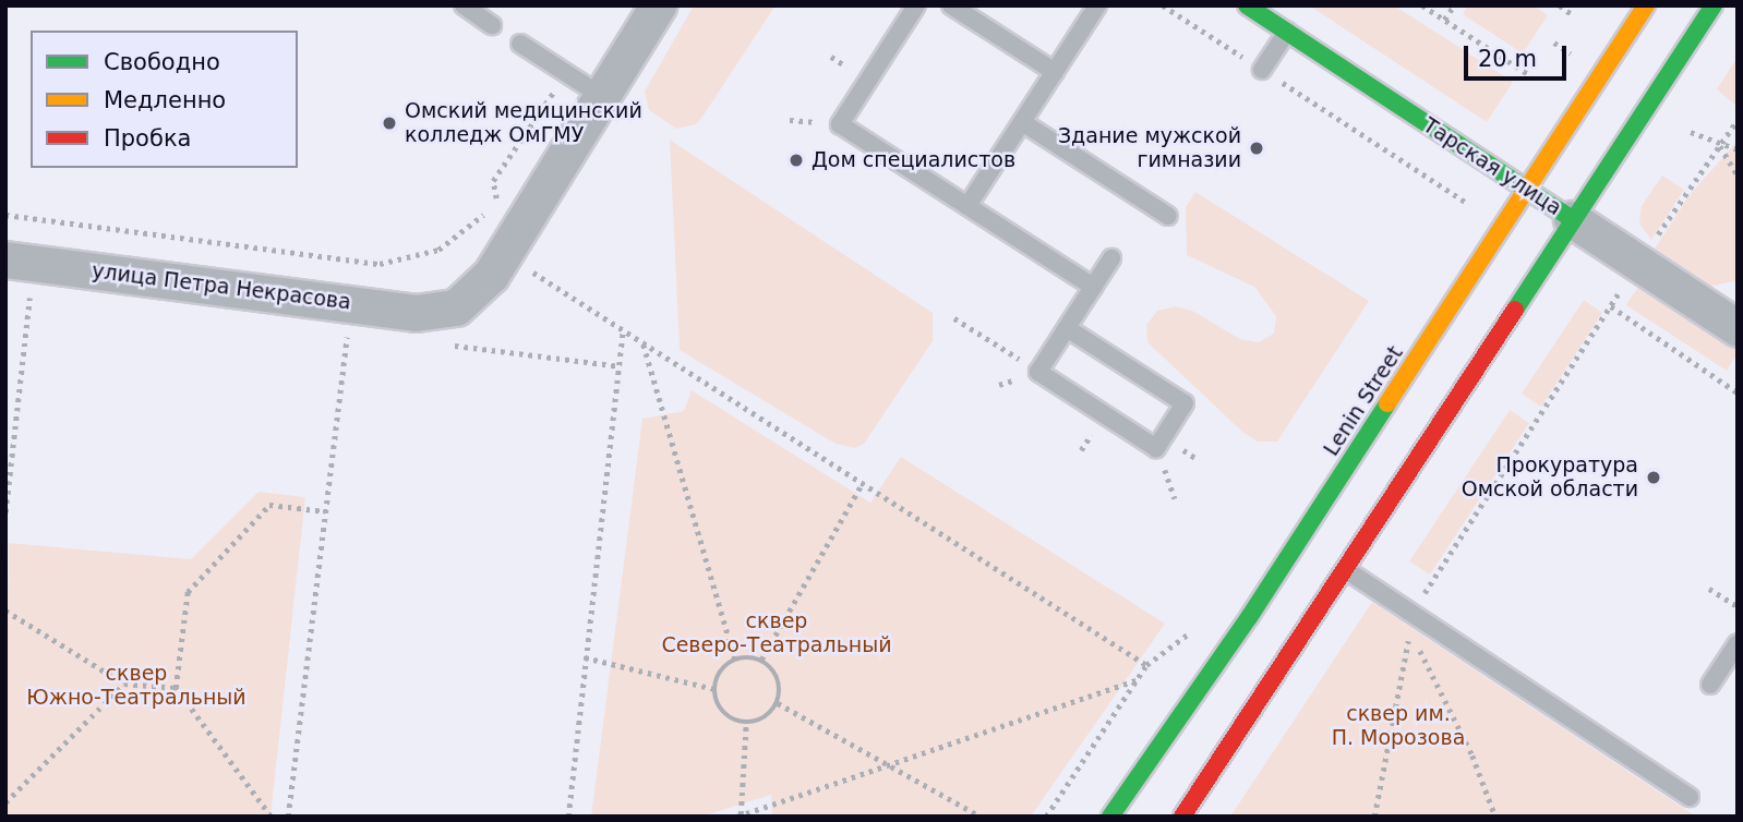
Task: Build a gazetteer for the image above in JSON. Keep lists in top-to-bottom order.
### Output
{
  "streets": {
    "main road": ["Тарская улица", "Lenin Street"],
    "street": ["улица Петра Некрасова"]
  },
  "crossings": [
    ["Тарская улица", "Lenin Street"]
  ],
  "parks": ["сквер Северо-Театральный", "сквер Южно-Театральный", "сквер им. П. Морозова"],
  "places": [
    "Омский медицинский колледж ОмГМУ",
    "Здание мужской гимназии",
    "Дом специалистов",
    "Прокуратура Омской области"
  ],
  "legend": ["Свободно", "Медленно", "Пробка"],
  "scale_bar": "20 m"
}
